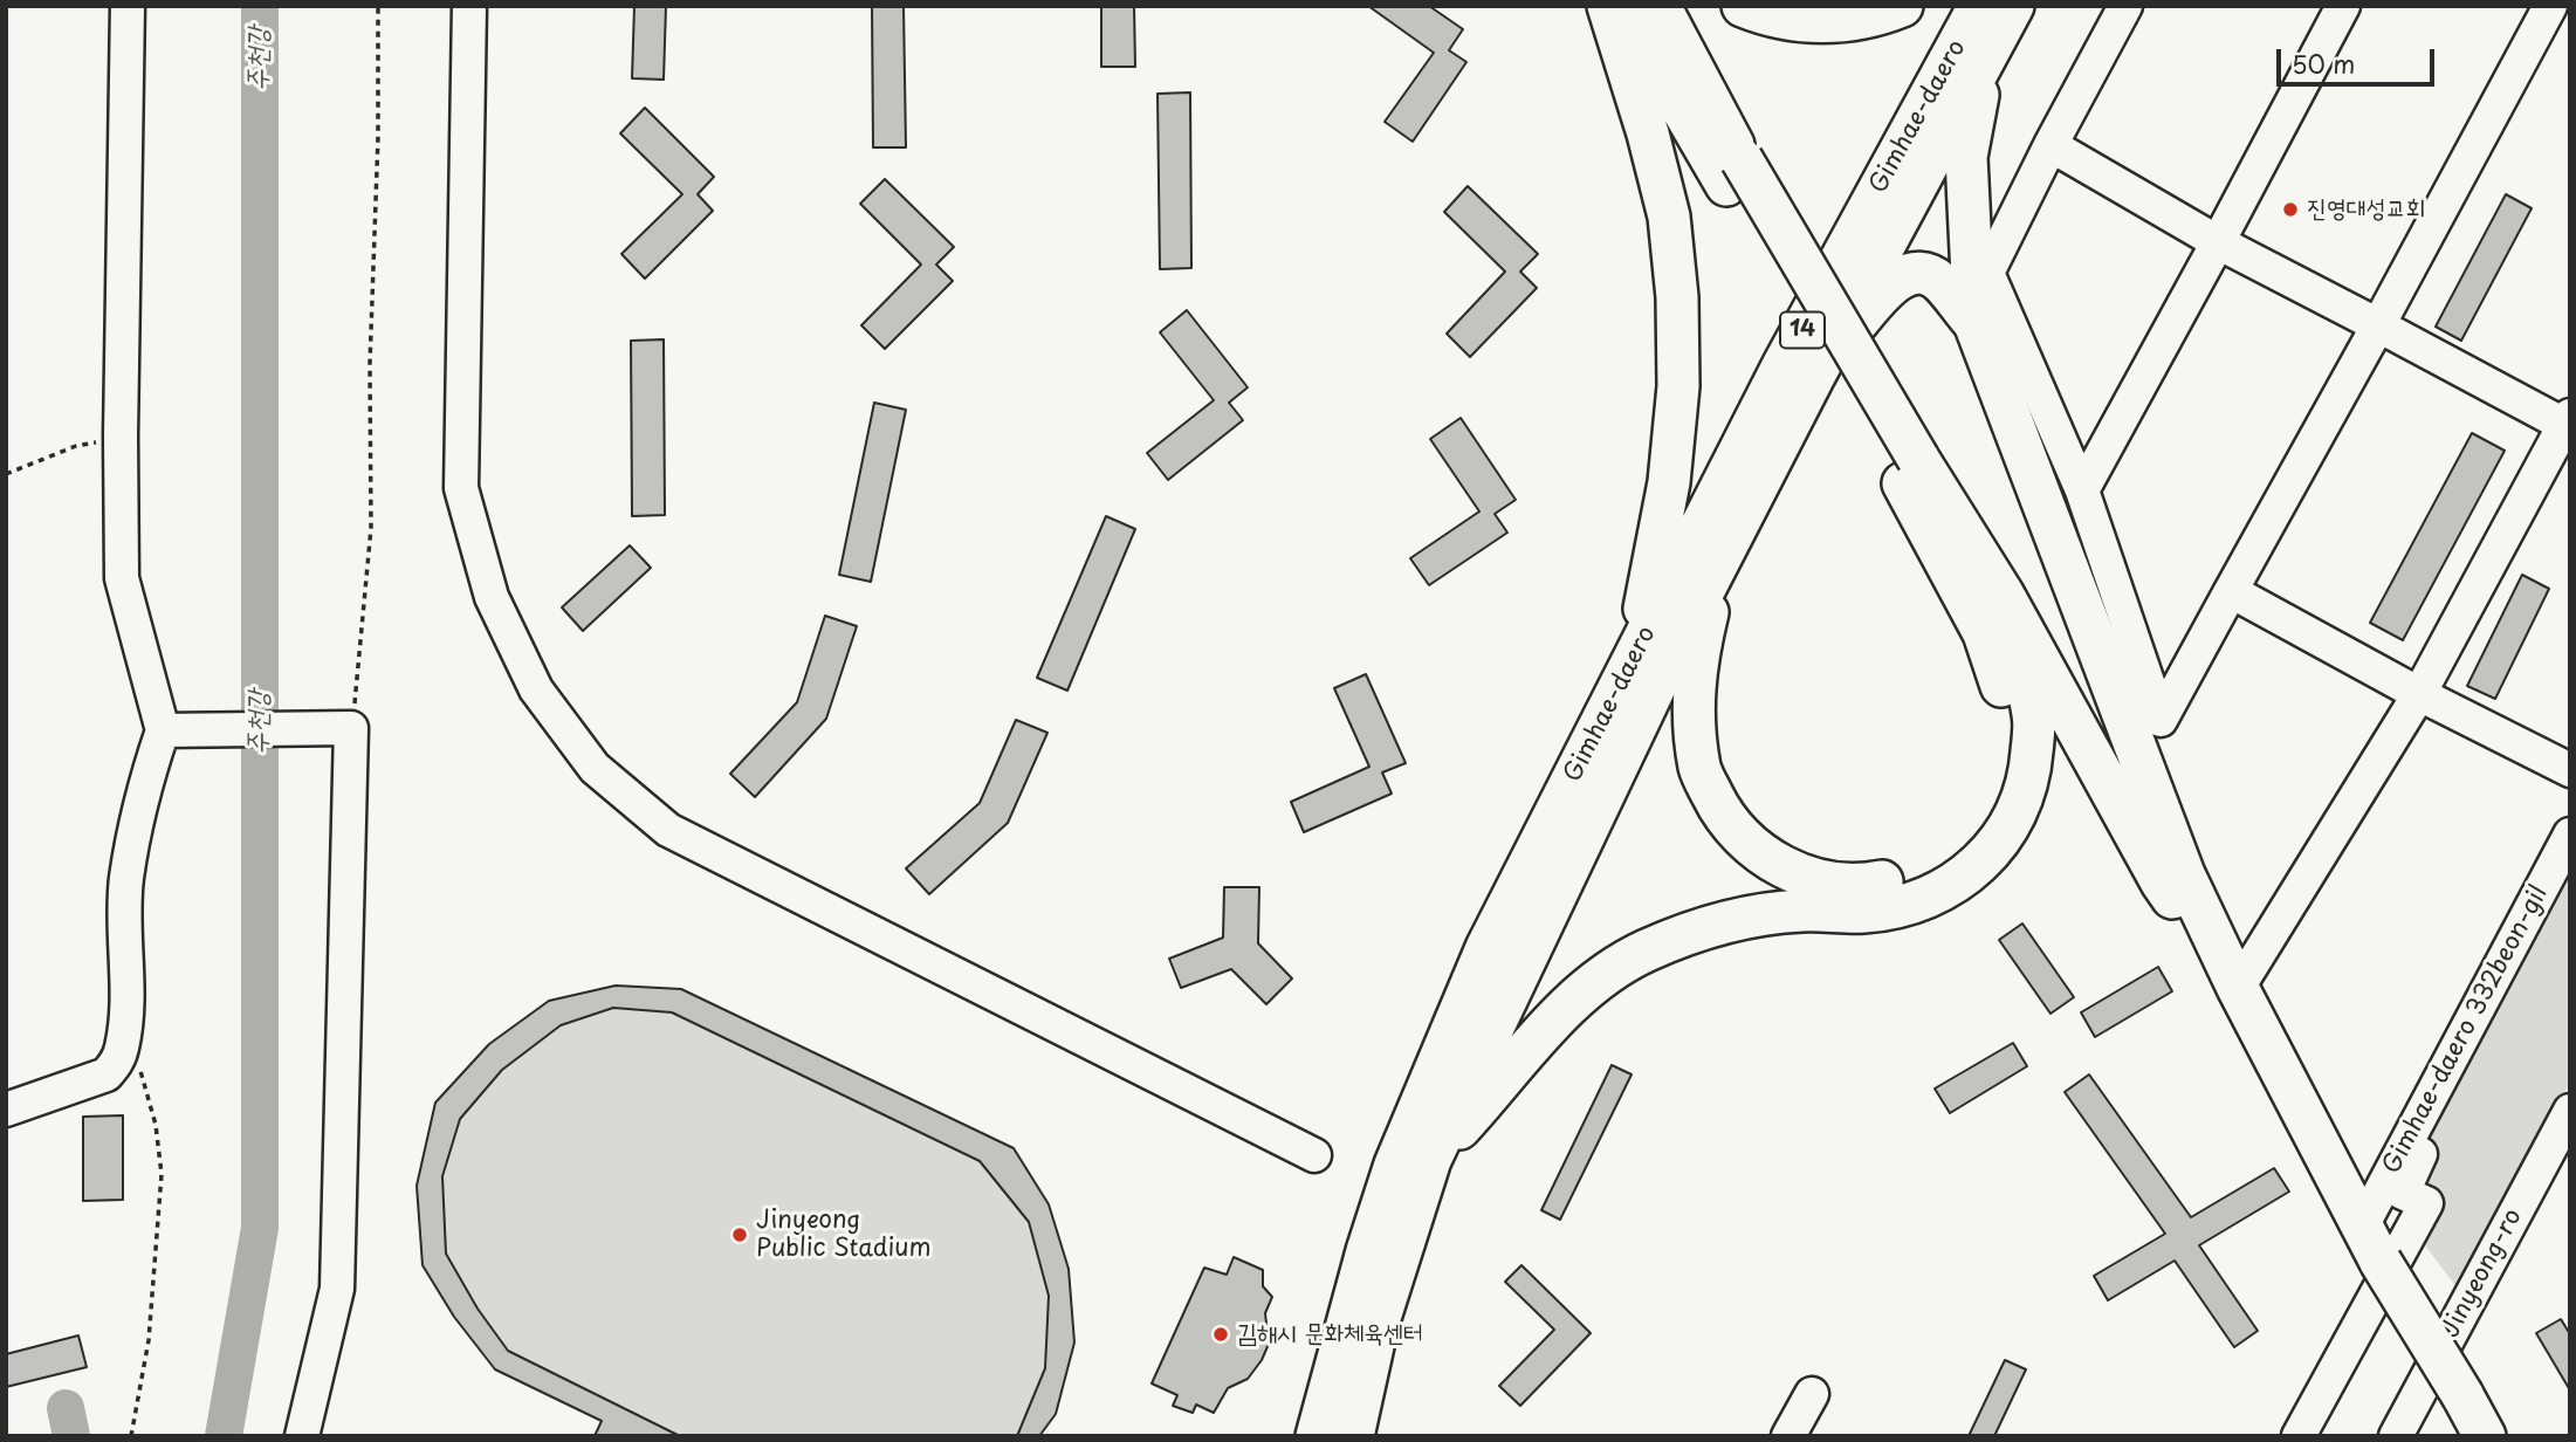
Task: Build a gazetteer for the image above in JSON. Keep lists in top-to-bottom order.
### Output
{
  "streets": {
    "main road": ["Gimhae-daero", "14"],
    "street": ["Gimhae-daero 332beon-gil", "Jinyeong-ro"]
  },
  "water": ["주천강"],
  "places": ["진영대성교회", "Jinyeong Public Stadium", "김해시 문화체육센터"],
  "scale_bar": "50 m"
}
